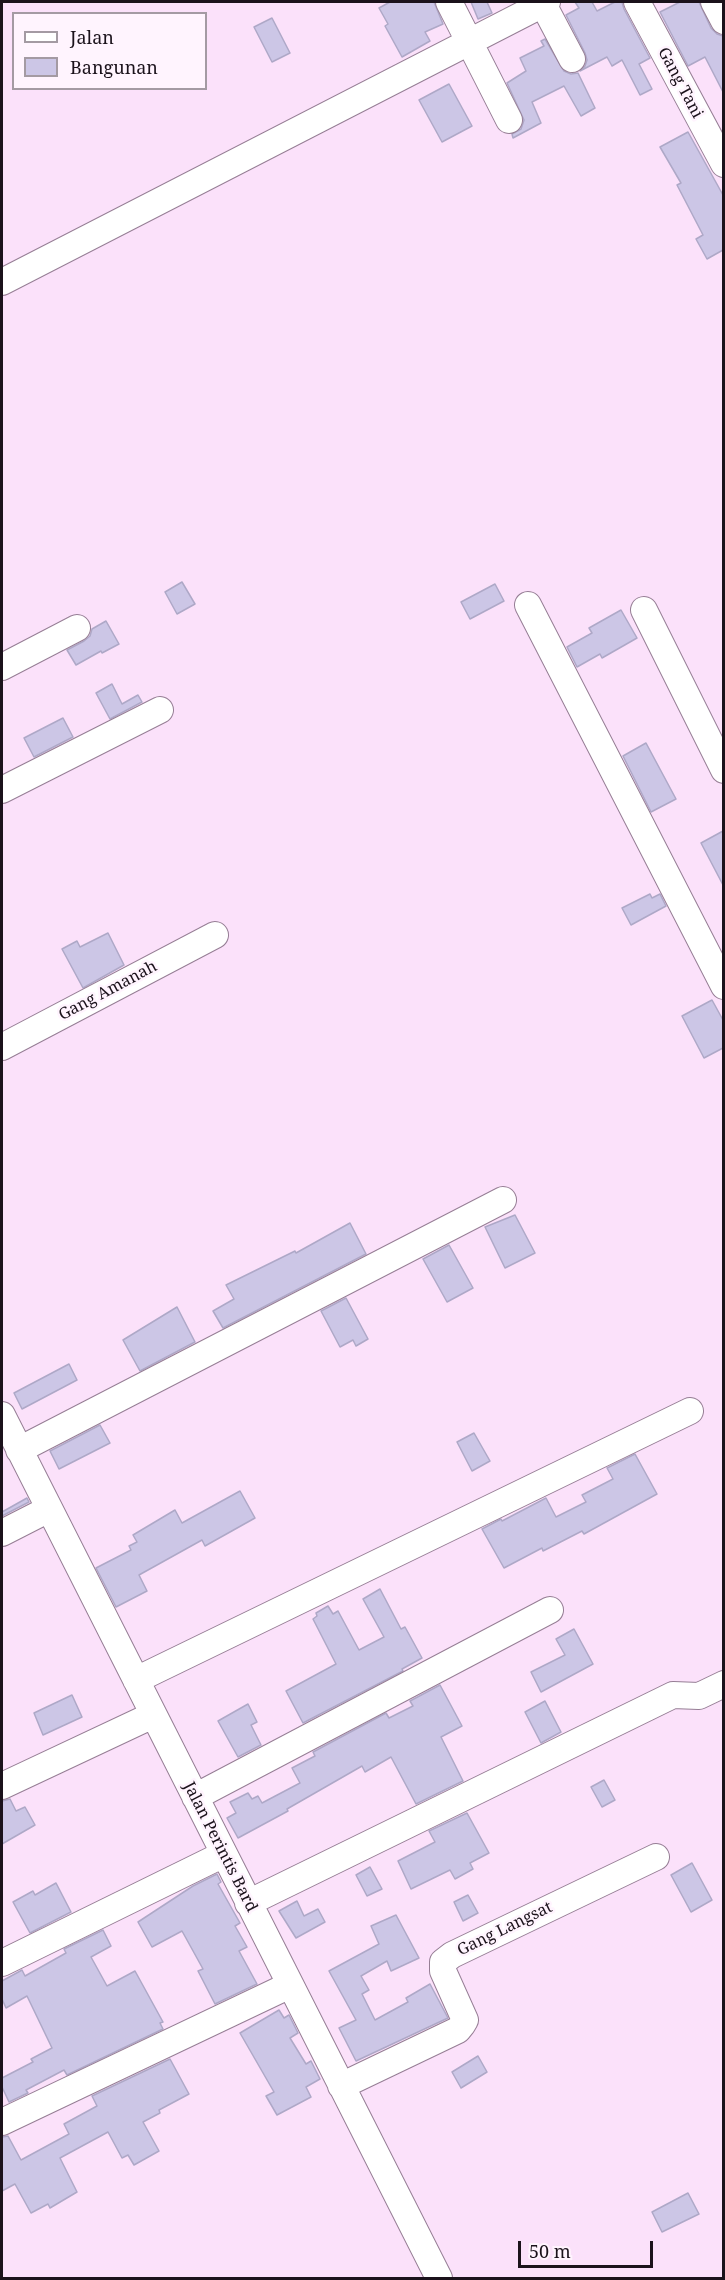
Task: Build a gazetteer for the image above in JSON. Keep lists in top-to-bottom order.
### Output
{
  "streets": {
    "street": [
      "Gang Tani",
      "Gang Amanah",
      "Jalan Perintis Bard",
      "Gang Langsat"
    ]
  },
  "crossings": [
    ["Jalan Perintis Bard", "Gang Langsat"]
  ],
  "legend": ["Jalan", "Bangunan"],
  "scale_bar": "50 m"
}
